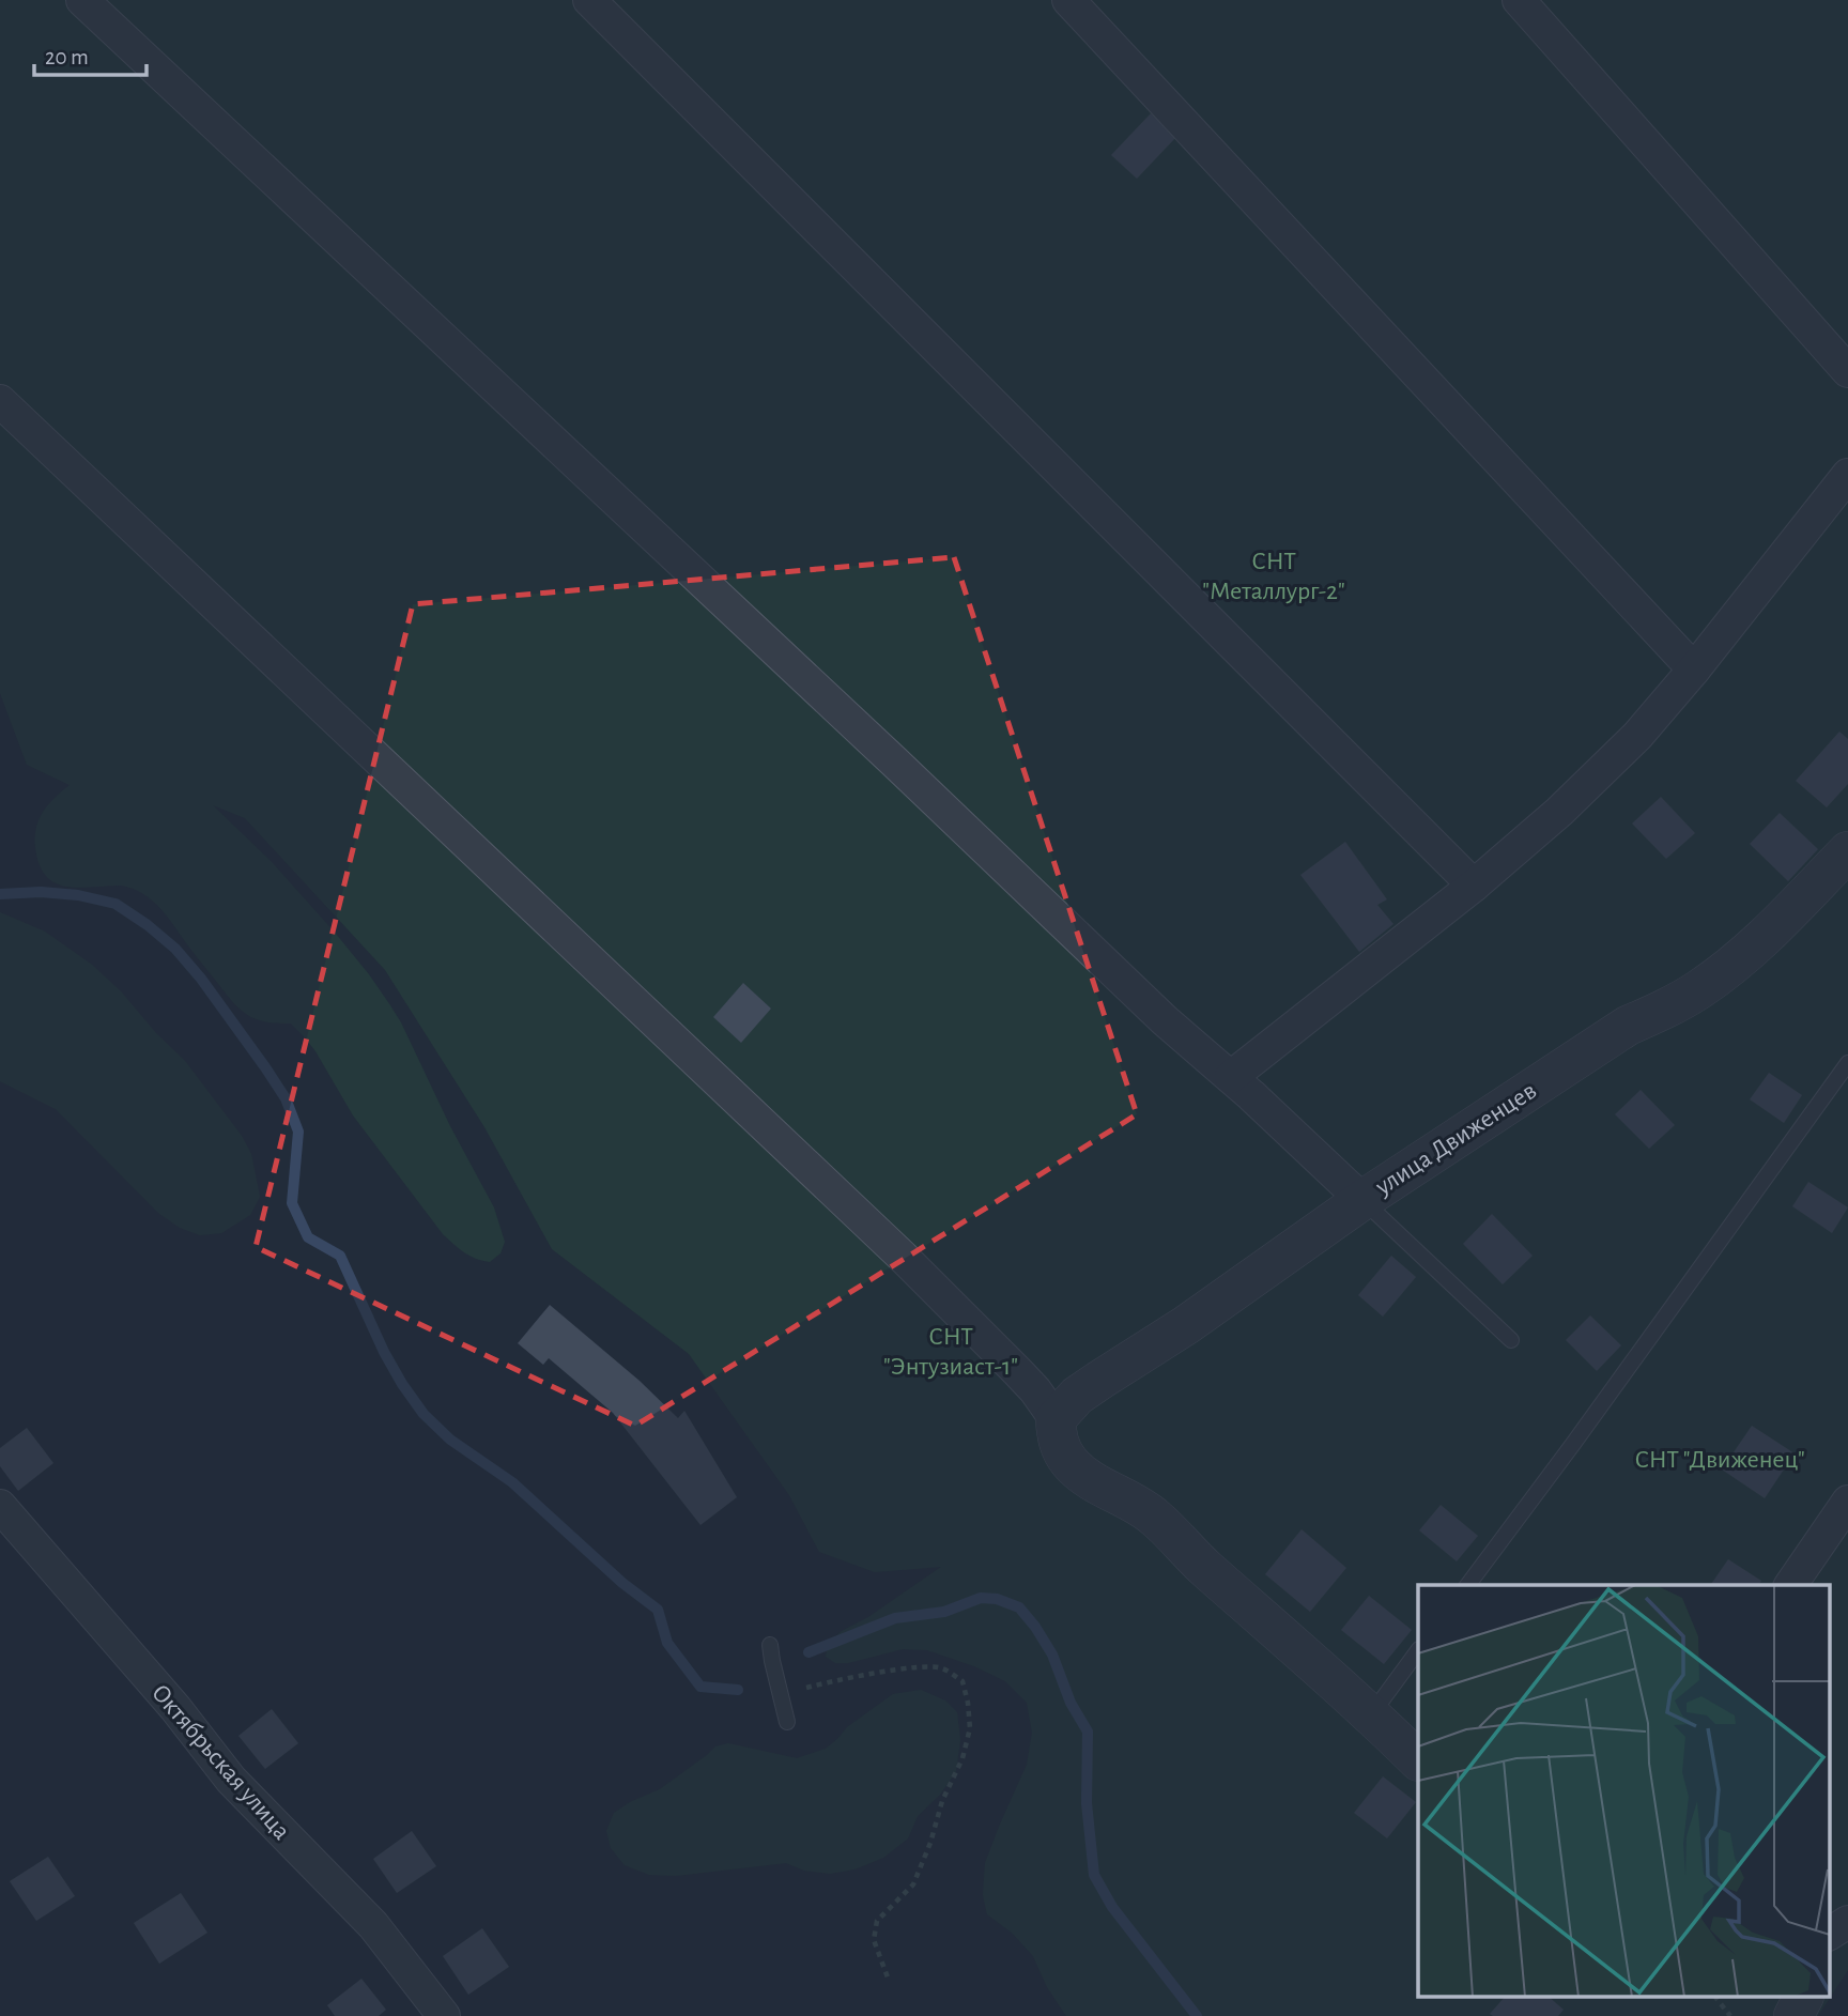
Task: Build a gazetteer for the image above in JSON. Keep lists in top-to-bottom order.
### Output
{
  "streets": {
    "street": ["улица Движенцев", "Октябрьская улица"]
  },
  "parks": ["СНТ \"Металлург-2\"", "СНТ \"Энтузиаст-1\"", "СНТ \"Движенец\""],
  "scale_bar": "20 m"
}
